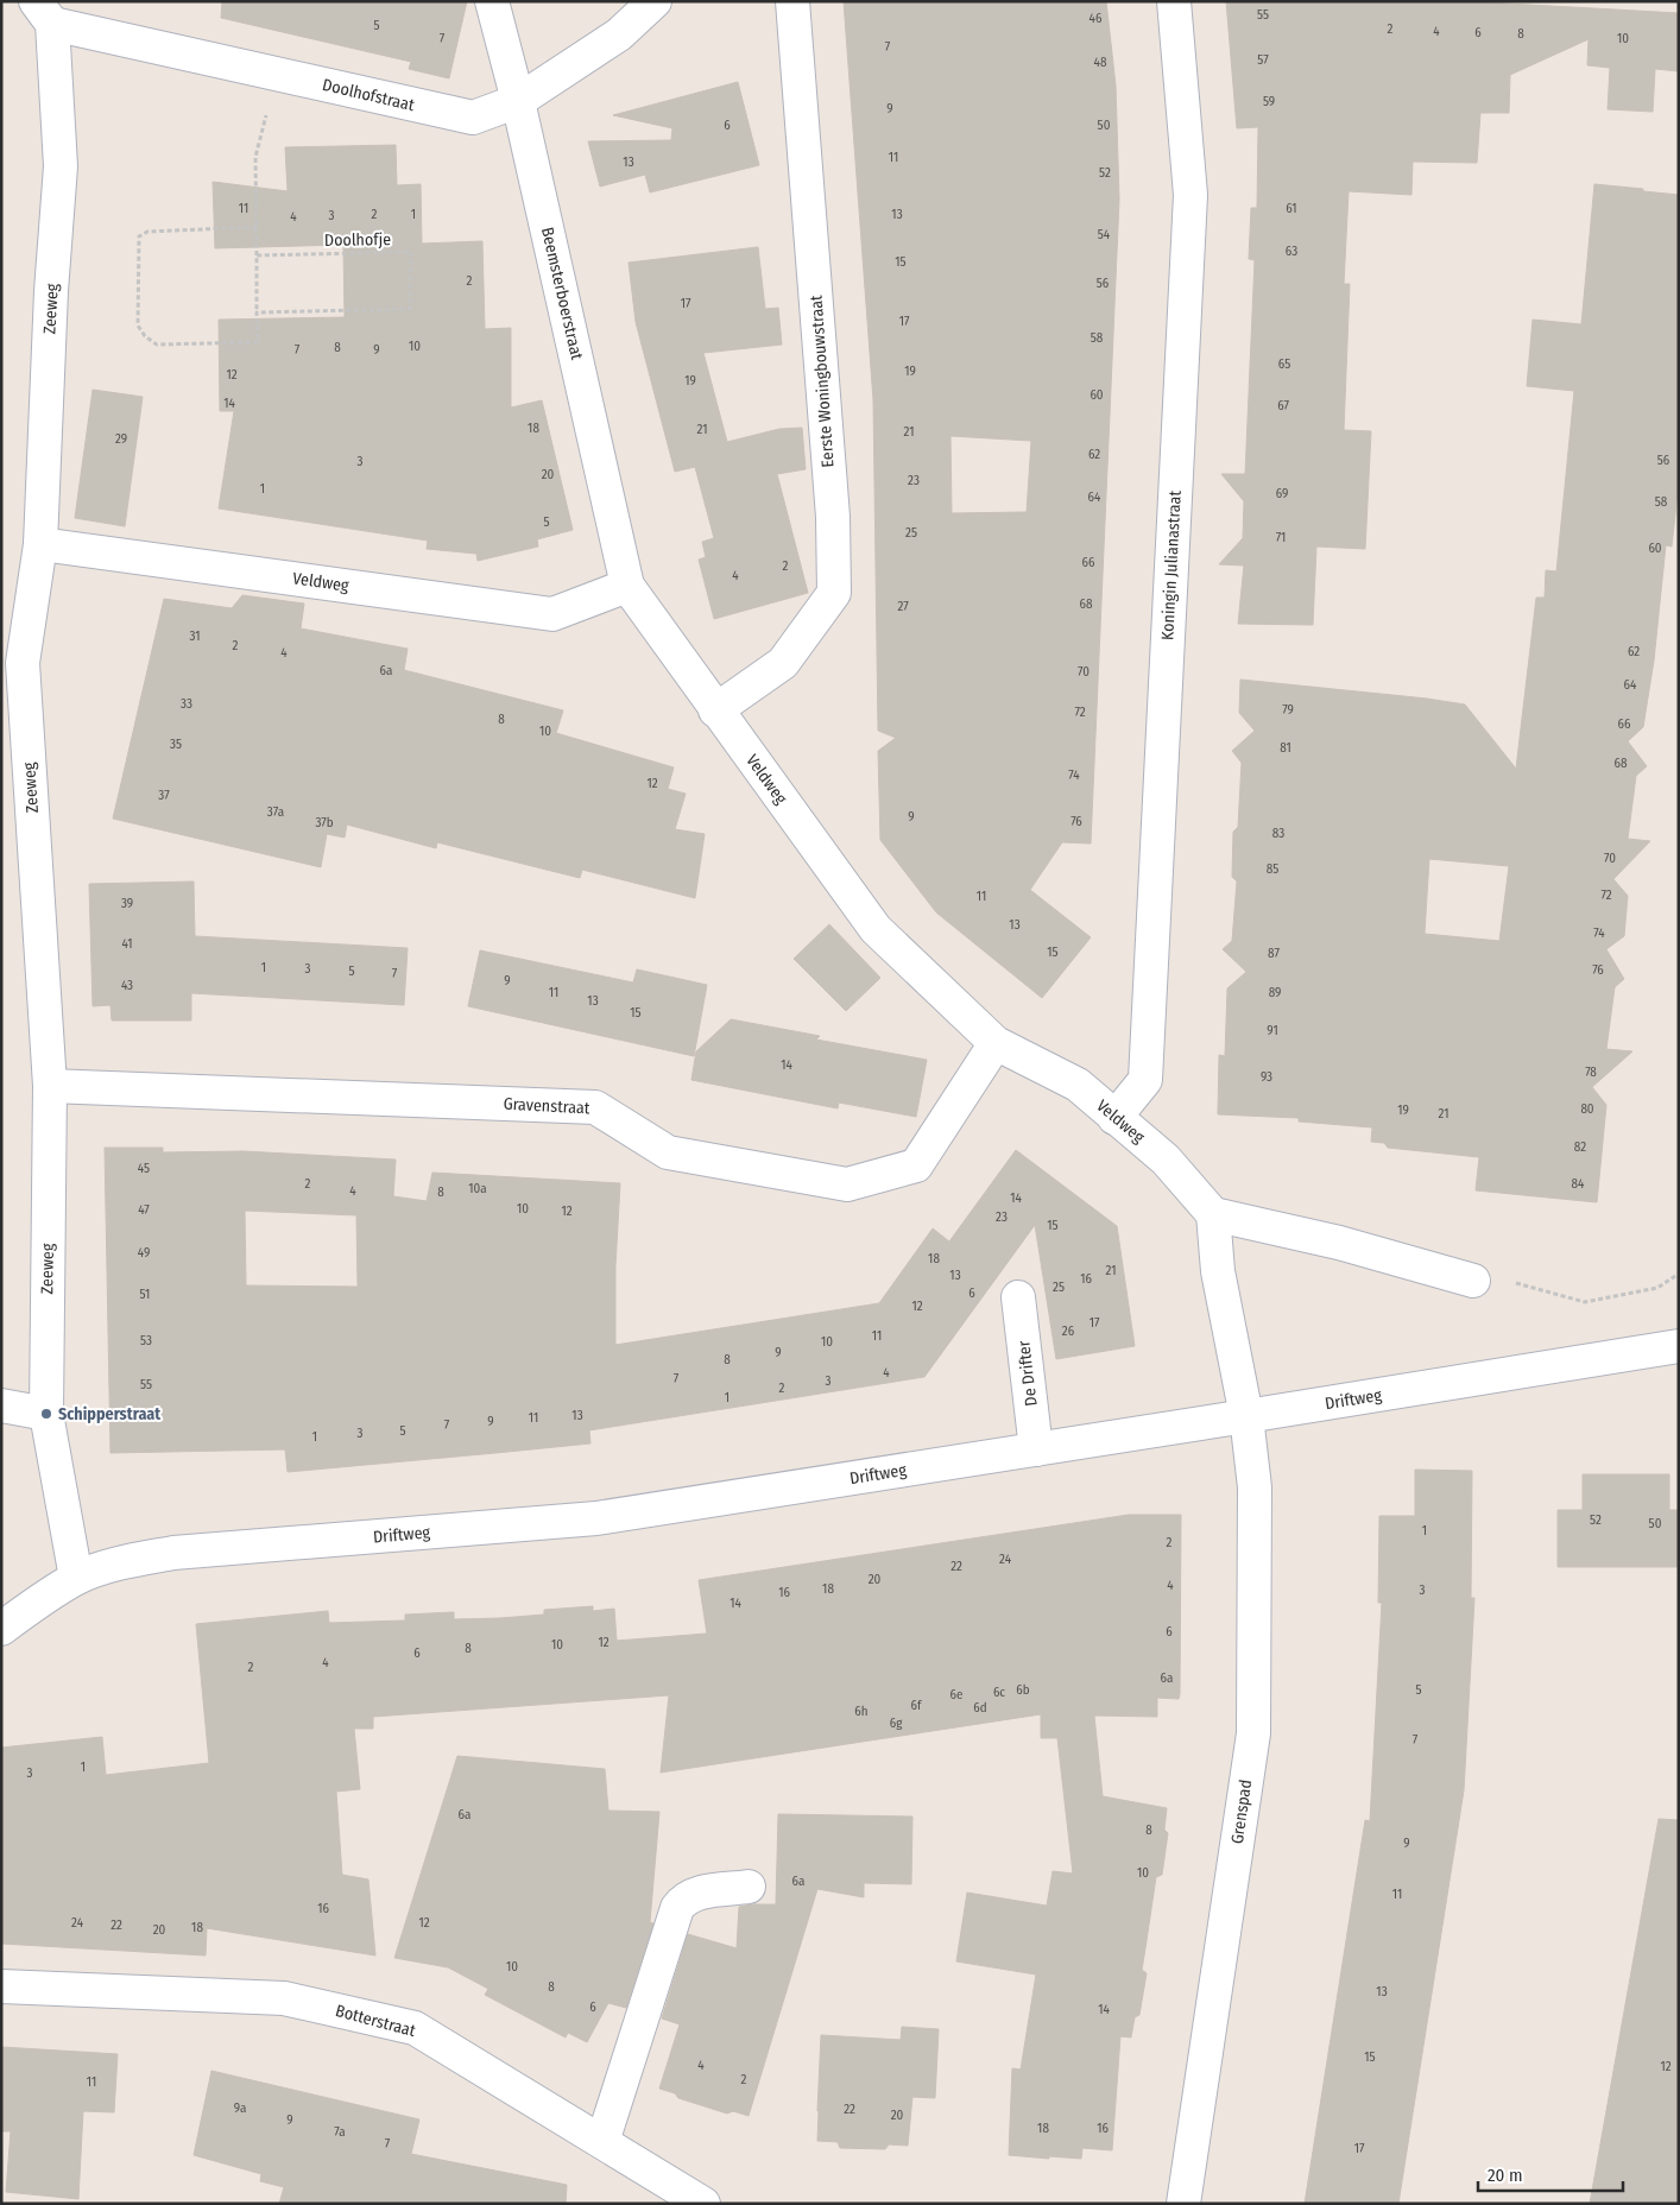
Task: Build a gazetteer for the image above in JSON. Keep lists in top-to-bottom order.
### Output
{
  "streets": {
    "street": [
      "Doolhofstraat",
      "Beemsterboerstraat",
      "Zeeweg",
      "Eerste Woningbouwstraat",
      "Koningin Julianastraat",
      "Veldweg",
      "Gravenstraat",
      "De Drifter",
      "Driftweg",
      "Grenspad",
      "Botterstraat"
    ],
    "path": ["Doolhofje"]
  },
  "crossings": [
    ["Doolhofstraat", "Beemsterboerstraat"],
    ["Doolhofstraat", "Zeeweg"],
    ["Beemsterboerstraat", "Veldweg"],
    ["Zeeweg", "Veldweg"],
    ["Zeeweg", "Gravenstraat"],
    ["Zeeweg", "Driftweg"],
    ["Eerste Woningbouwstraat", "Veldweg"],
    ["Koningin Julianastraat", "Veldweg"],
    ["Veldweg", "Gravenstraat"],
    ["De Drifter", "Driftweg"],
    ["Driftweg", "Grenspad"]
  ],
  "places": ["Schipperstraat"],
  "house_numbers": [
    "55",
    "46",
    "5",
    "2",
    "4",
    "6",
    "8",
    "7",
    "10",
    "7",
    "57",
    "48",
    "59",
    "9",
    "6",
    "50",
    "11",
    "13",
    "52",
    "11",
    "61",
    "2",
    "1",
    "13",
    "3",
    "4",
    "54",
    "63",
    "15",
    "2",
    "56",
    "17",
    "17",
    "58",
    "10",
    "8",
    "7",
    "9",
    "65",
    "19",
    "12",
    "19",
    "60",
    "14",
    "67",
    "18",
    "21",
    "21",
    "29",
    "62",
    "56",
    "3",
    "20",
    "23",
    "1",
    "69",
    "64",
    "58",
    "5",
    "25",
    "71",
    "60",
    "66",
    "2",
    "4",
    "68",
    "27",
    "31",
    "2",
    "62",
    "4",
    "6a",
    "70",
    "64",
    "33",
    "79",
    "72",
    "8",
    "66",
    "10",
    "35",
    "81",
    "68",
    "74",
    "12",
    "37",
    "37a",
    "9",
    "76",
    "37b",
    "83",
    "70",
    "85",
    "72",
    "11",
    "39",
    "13",
    "74",
    "41",
    "15",
    "87",
    "1",
    "3",
    "76",
    "5",
    "7",
    "9",
    "43",
    "11",
    "89",
    "13",
    "15",
    "91",
    "14",
    "78",
    "93",
    "80",
    "19",
    "21",
    "82",
    "45",
    "2",
    "84",
    "10a",
    "4",
    "8",
    "14",
    "10",
    "47",
    "12",
    "23",
    "15",
    "49",
    "18",
    "21",
    "13",
    "16",
    "25",
    "6",
    "51",
    "12",
    "17",
    "26",
    "11",
    "53",
    "10",
    "9",
    "8",
    "4",
    "7",
    "3",
    "55",
    "2",
    "1",
    "13",
    "11",
    "9",
    "7",
    "5",
    "3",
    "1",
    "52",
    "50",
    "1",
    "2",
    "24",
    "22",
    "20",
    "4",
    "18",
    "3",
    "16",
    "14",
    "6",
    "12",
    "10",
    "8",
    "6",
    "4",
    "2",
    "6a",
    "6b",
    "5",
    "6c",
    "6e",
    "6f",
    "6d",
    "6h",
    "6g",
    "7",
    "1",
    "3",
    "6a",
    "8",
    "9",
    "10",
    "6a",
    "11",
    "16",
    "24",
    "12",
    "22",
    "18",
    "20",
    "10",
    "8",
    "13",
    "6",
    "14",
    "15",
    "4",
    "12",
    "2",
    "11",
    "9a",
    "22",
    "20",
    "9",
    "18",
    "16",
    "7a",
    "7",
    "17"
  ],
  "scale_bar": "20 m"
}
